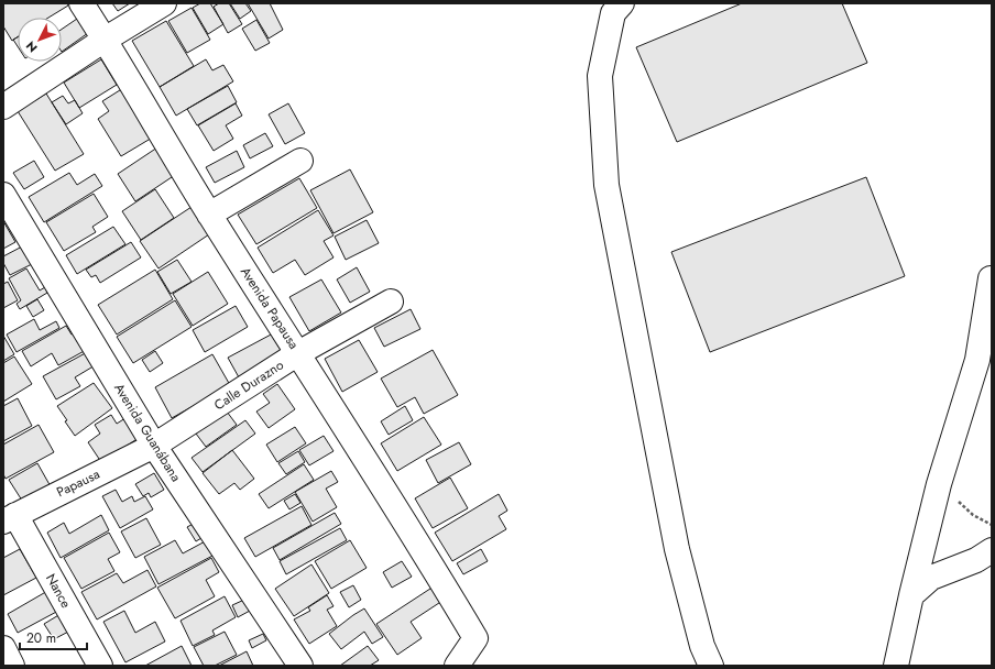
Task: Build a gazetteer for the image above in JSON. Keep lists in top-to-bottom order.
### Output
{
  "streets": {
    "street": [
      "Avenida Papausa",
      "Calle Durazno",
      "Avenida Guanábana",
      "Papausa",
      "Nance"
    ]
  },
  "crossings": [
    ["Avenida Papausa", "Calle Durazno"],
    ["Calle Durazno", "Avenida Guanábana"],
    ["Calle Durazno", "Papausa"],
    ["Avenida Guanábana", "Papausa"],
    ["Papausa", "Nance"]
  ],
  "scale_bar": "20 m",
  "north": "bottom left"
}
